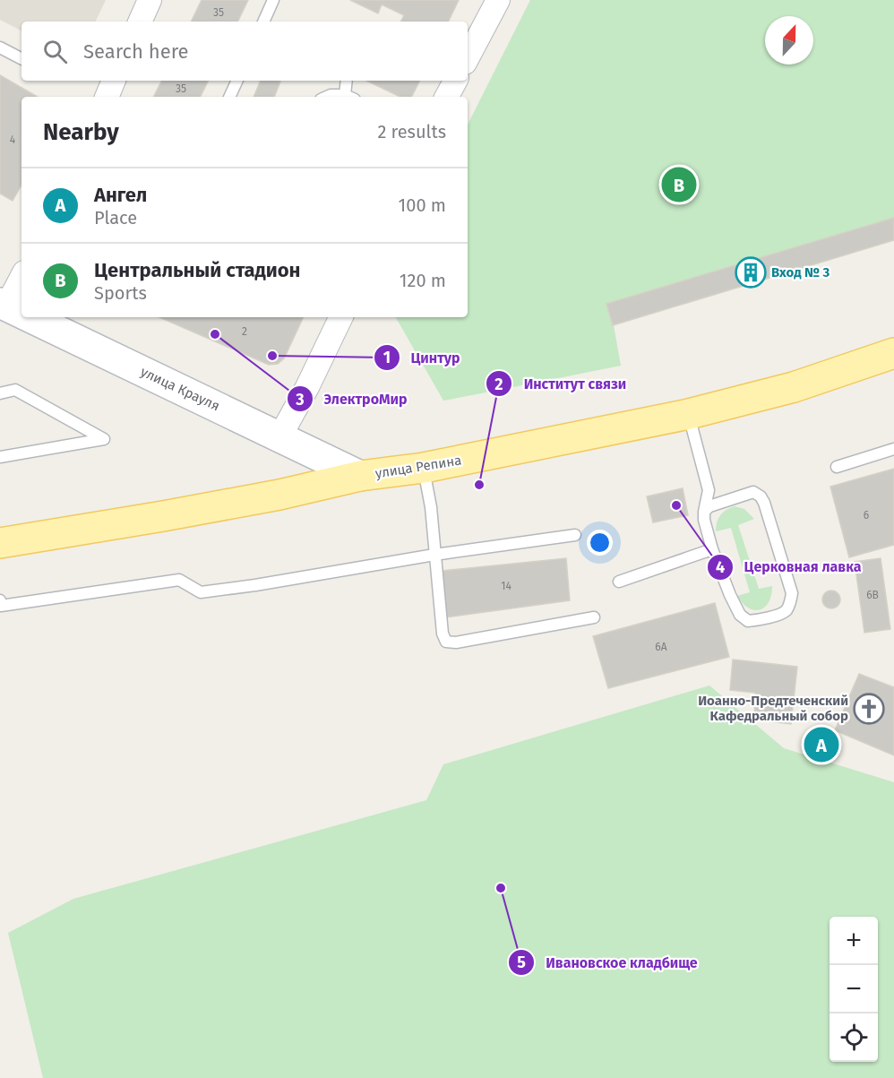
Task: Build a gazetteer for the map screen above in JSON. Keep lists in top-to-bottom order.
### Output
{
  "streets": {
    "main road": ["улица Крауля", "улица Репина"]
  },
  "crossings": [
    ["улица Крауля", "улица Репина"]
  ],
  "places": {
    "building": ["Вход № 3"],
    "other": [
      "ЭлектроМир",
      "Цинтур",
      "Институт связи",
      "Церковная лавка",
      "Ивановское кладбище"
    ],
    "church": ["Иоанно-Предтеченский Кафедральный собор"]
  },
  "house_numbers": [
    "35",
    "35",
    "4",
    "2",
    "6",
    "14",
    "6В",
    "6А"
  ],
  "north": "top",
  "page": {
    "search": "Search here",
    "heading": ["Nearby", "2 results"],
    "pins": ["B", "A"],
    "list": [
      {
        "mark": "A",
        "name": "Ангел",
        "note": "Place",
        "value": "100 m"
      },
      {
        "mark": "B",
        "name": "Центральный стадион",
        "note": "Sports",
        "value": "120 m"
      }
    ],
    "map_buttons": ["+", "−"]
  }
}
